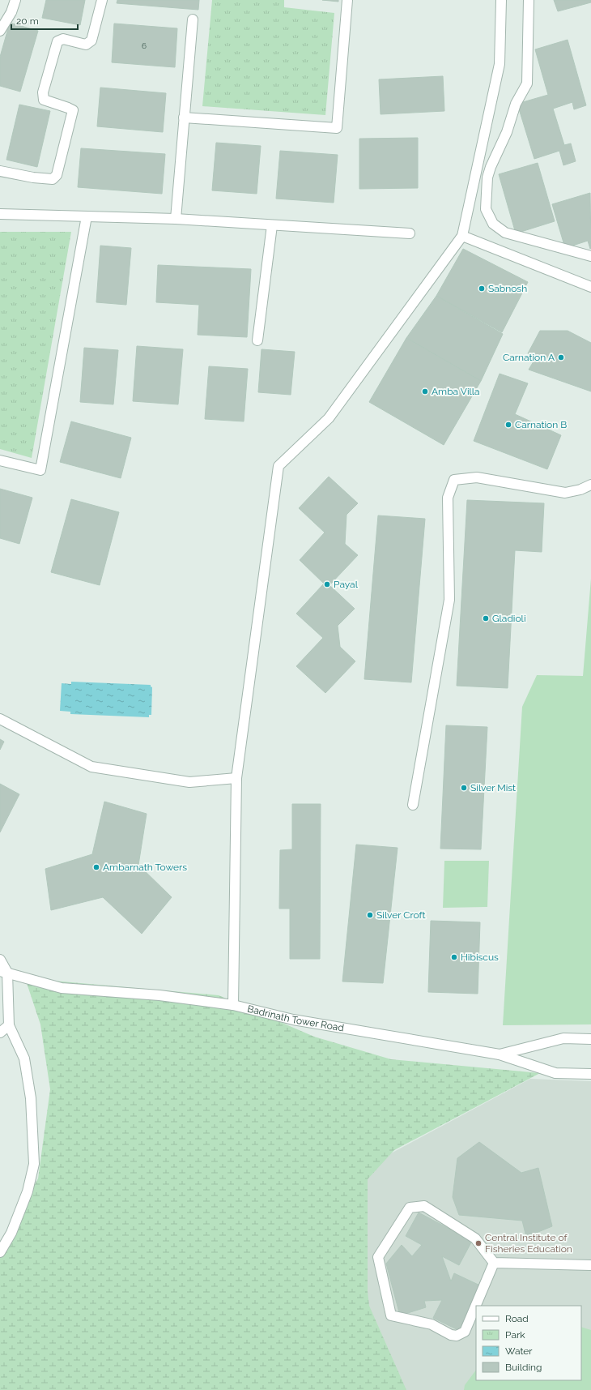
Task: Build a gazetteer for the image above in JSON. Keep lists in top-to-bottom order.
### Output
{
  "streets": {
    "street": ["Badrinath Tower Road"]
  },
  "places": [
    "Sabnosh",
    "Carnation A",
    "Amba Villa",
    "Carnation B",
    "Payal",
    "Gladioli",
    "Silver Mist",
    "Ambarnath Towers",
    "Silver Croft",
    "Hibiscus",
    "Central Institute of Fisheries Education"
  ],
  "house_numbers": ["6"],
  "legend": [
    "Road",
    "Park",
    "Water",
    "Building"
  ],
  "scale_bar": "20 m"
}
